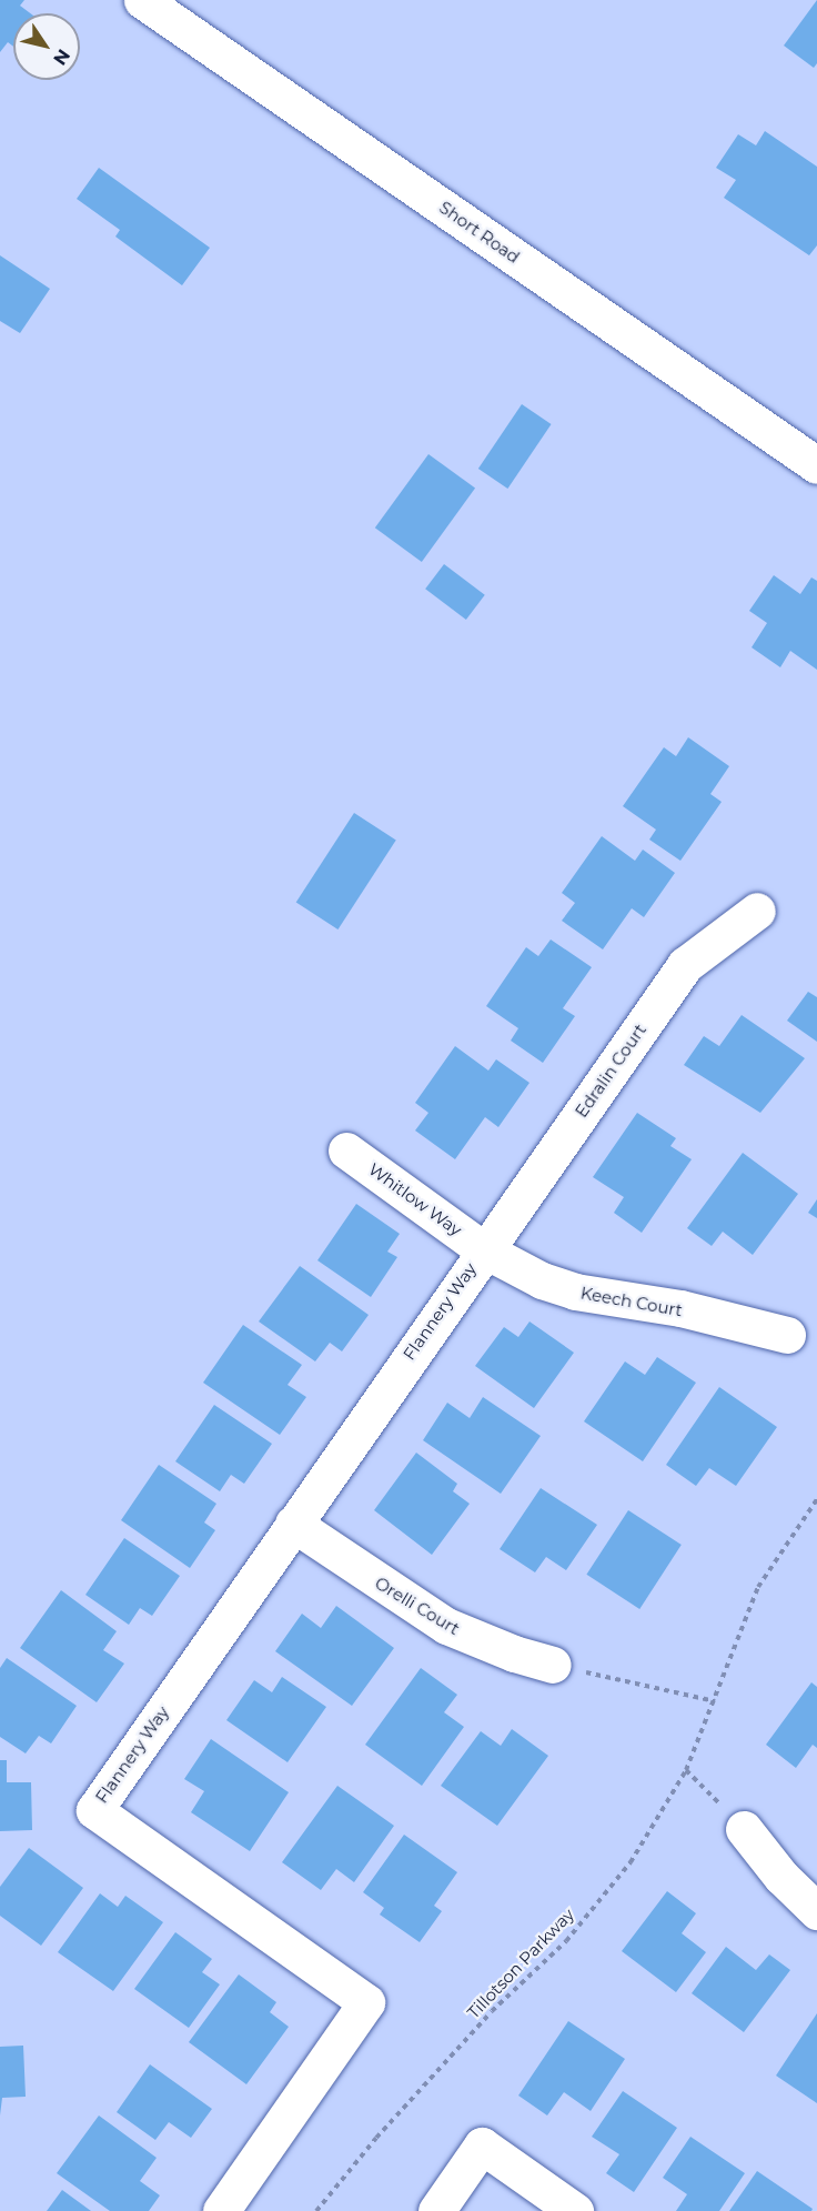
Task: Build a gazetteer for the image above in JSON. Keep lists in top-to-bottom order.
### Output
{
  "streets": {
    "street": [
      "Short Road",
      "Edralin Court",
      "Whitlow Way",
      "Keech Court",
      "Flannery Way",
      "Orelli Court"
    ],
    "path": ["Tillotson Parkway"]
  },
  "crossings": [
    ["Edralin Court", "Whitlow Way"],
    ["Edralin Court", "Keech Court"],
    ["Edralin Court", "Flannery Way"],
    ["Whitlow Way", "Keech Court"],
    ["Whitlow Way", "Flannery Way"],
    ["Keech Court", "Flannery Way"],
    ["Flannery Way", "Orelli Court"]
  ],
  "north": "bottom right"
}
